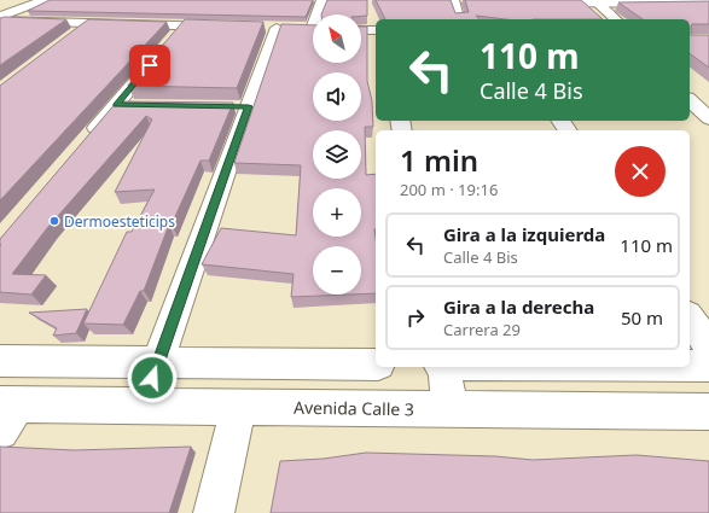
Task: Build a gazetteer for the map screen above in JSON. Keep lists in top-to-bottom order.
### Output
{
  "streets": {
    "main road": ["Avenida Calle 3"]
  },
  "places": ["Dermoesteticips"],
  "north": "top left",
  "page": {
    "map_buttons": ["+", "−"],
    "turn": ["110 m", "Calle 4 Bis"],
    "heading": ["1 min", "200 m · 19:16"],
    "list": [
      {
        "name": "Gira a la izquierda",
        "note": "Calle 4 Bis",
        "value": "110 m"
      },
      {
        "name": "Gira a la derecha",
        "note": "Carrera 29",
        "value": "50 m"
      }
    ]
  }
}
